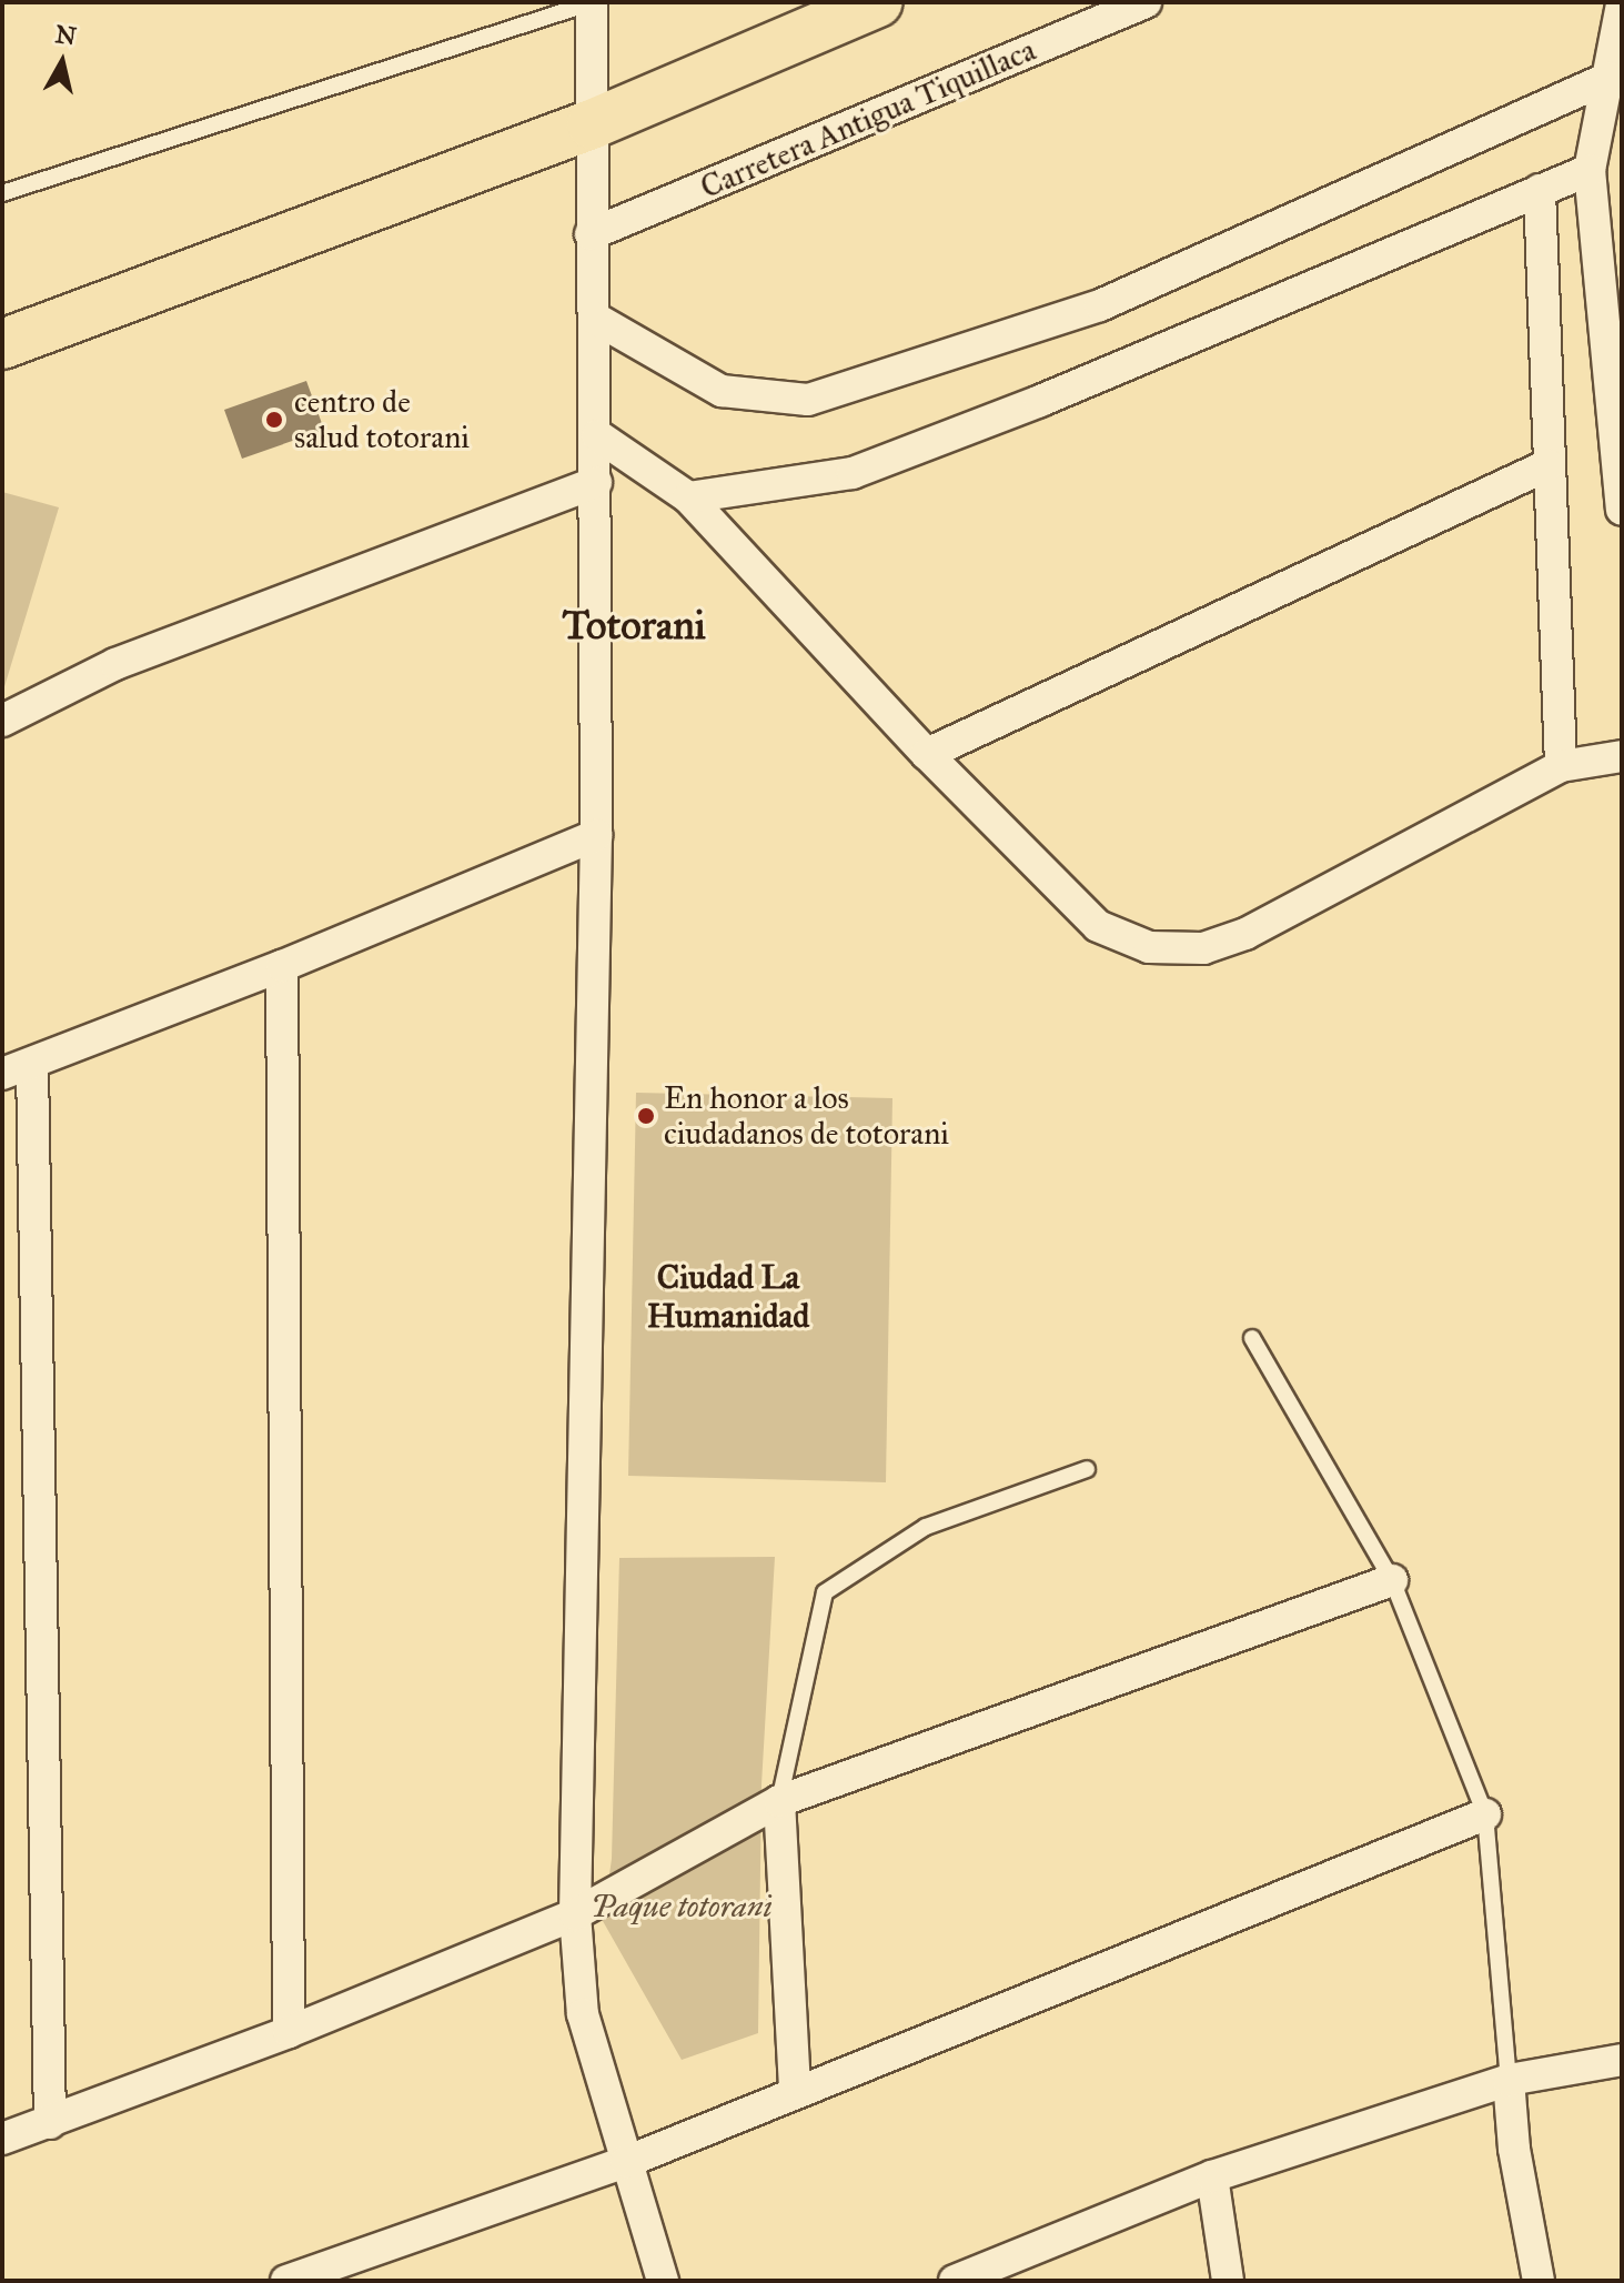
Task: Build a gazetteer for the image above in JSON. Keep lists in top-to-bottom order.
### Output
{
  "streets": {
    "street": ["Carretera Antigua Tiquillaca"]
  },
  "districts": ["Totorani", "Ciudad La Humanidad"],
  "parks": ["Paque totorani"],
  "places": ["centro de salud totorani", "En honor a los ciudadanos de totorani"],
  "north": "top"
}
